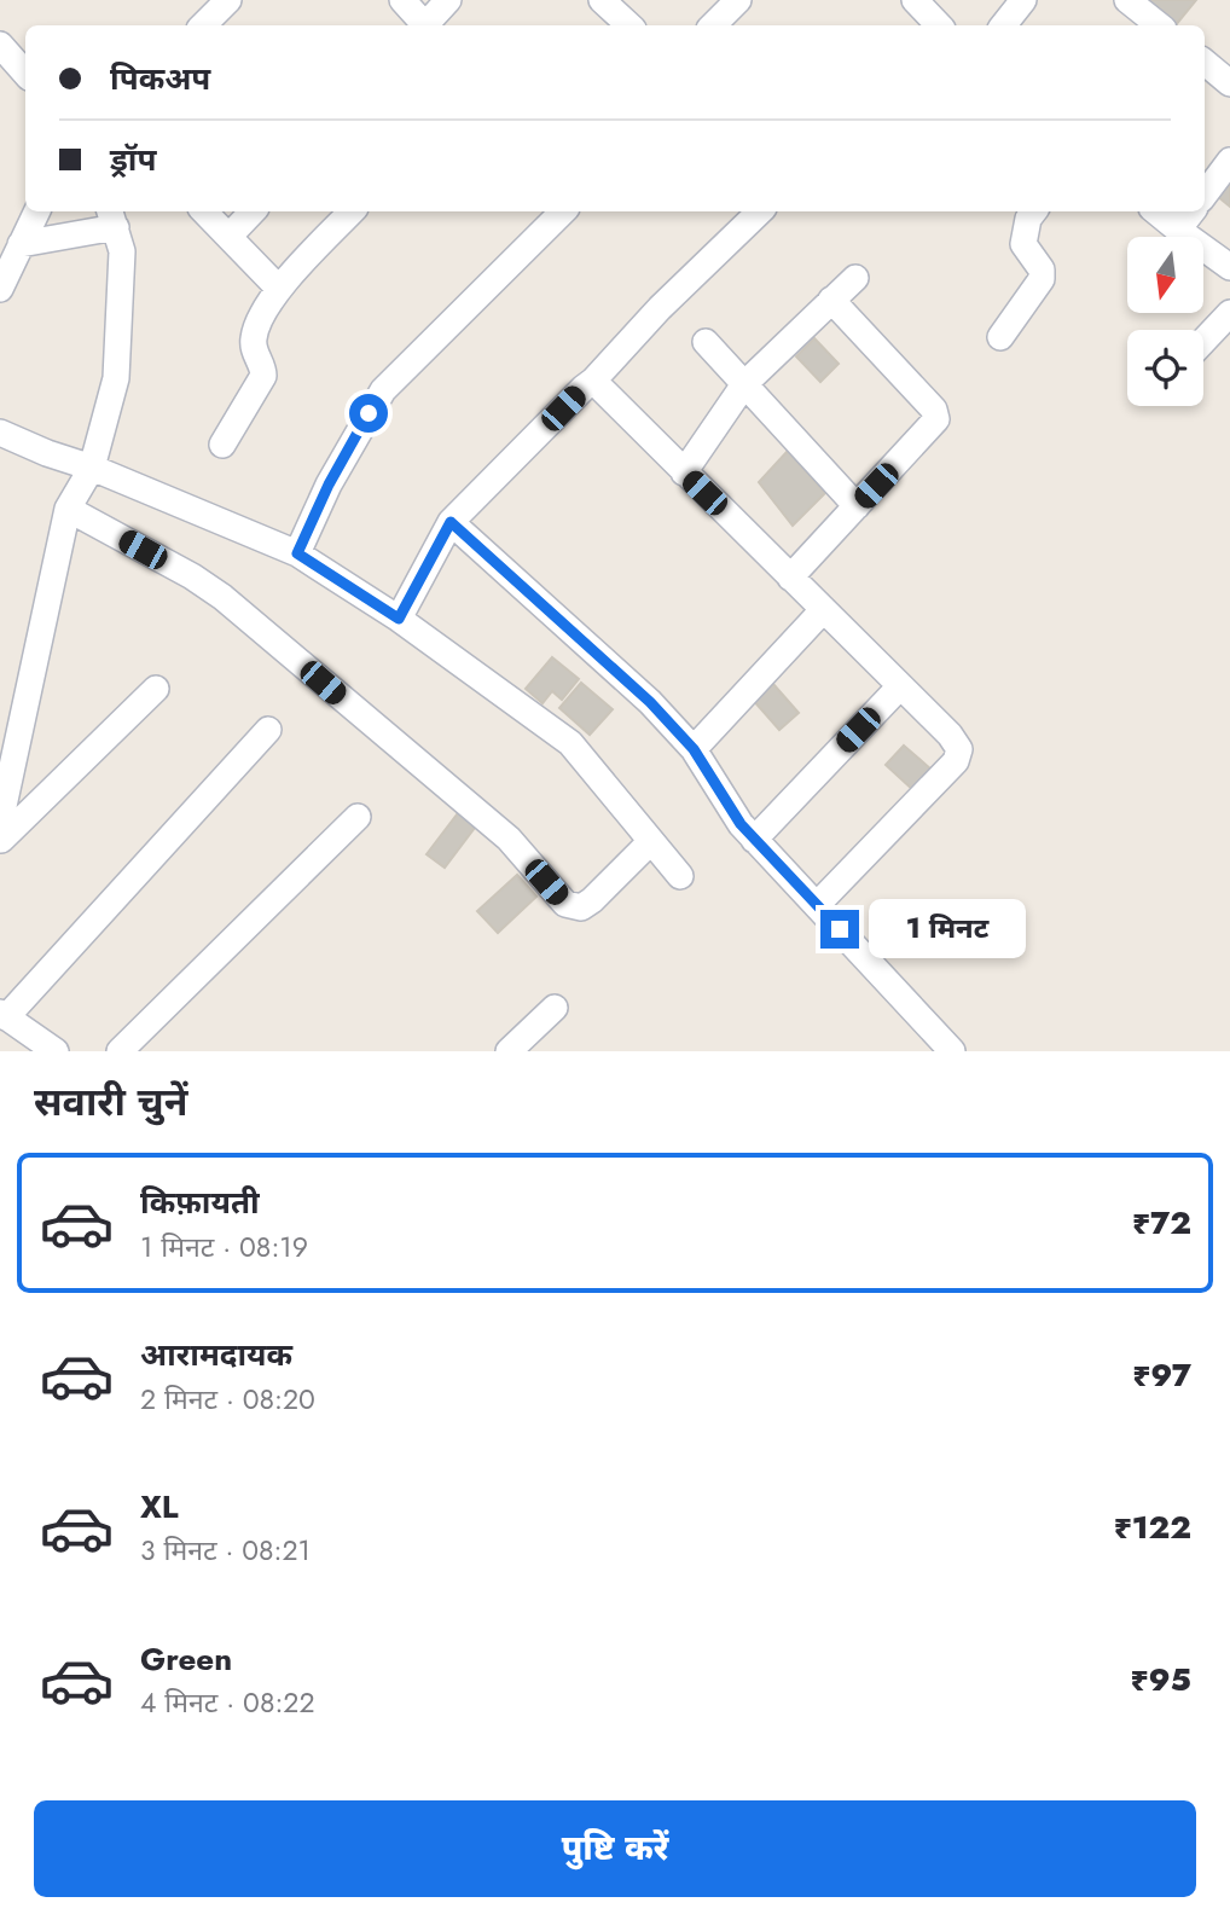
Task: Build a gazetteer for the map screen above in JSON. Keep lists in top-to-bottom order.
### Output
{
  "north": "bottom",
  "page": {
    "banner": ["पिकअप", "ड्रॉप"],
    "bubble": "1 मिनट",
    "heading": "सवारी चुनें",
    "list": [
      {
        "name": "किफ़ायती",
        "note": "1 मिनट · 08:19",
        "value": "₹72"
      },
      {
        "name": "आरामदायक",
        "note": "2 मिनट · 08:20",
        "value": "₹97"
      },
      {
        "name": "XL",
        "note": "3 मिनट · 08:21",
        "value": "₹122"
      },
      {
        "name": "Green",
        "note": "4 मिनट · 08:22",
        "value": "₹95"
      }
    ],
    "buttons": "पुष्टि करें"
  }
}
